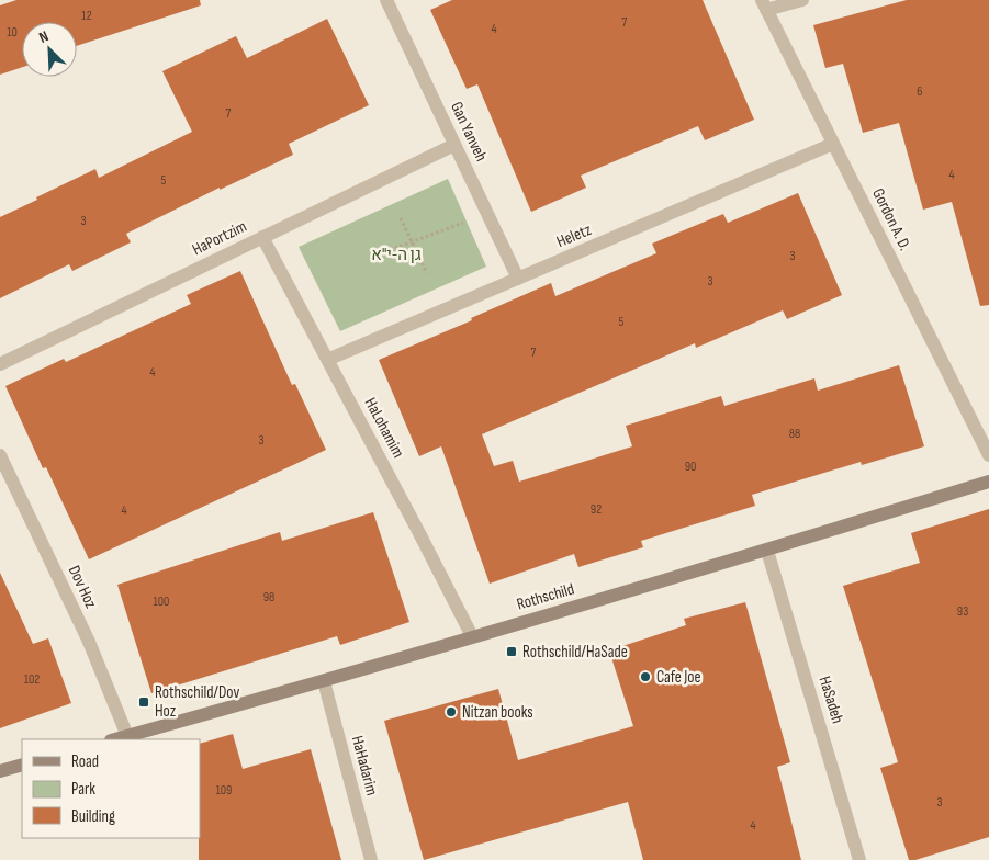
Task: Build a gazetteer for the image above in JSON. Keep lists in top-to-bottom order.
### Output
{
  "streets": {
    "main road": ["Rothschild"],
    "street": [
      "Gan Yanveh",
      "Gordon A. D.",
      "Heletz",
      "HaPortzim",
      "HaLohamim",
      "Dov Hoz",
      "HaSadeh",
      "HaHadarim"
    ]
  },
  "crossings": [
    ["Gan Yanveh", "Heletz"],
    ["Gan Yanveh", "HaPortzim"],
    ["Gordon A. D.", "Heletz"],
    ["Heletz", "HaLohamim"],
    ["HaPortzim", "HaLohamim"],
    ["HaLohamim", "Rothschild"],
    ["Dov Hoz", "Rothschild"],
    ["Rothschild", "HaSadeh"],
    ["Rothschild", "HaHadarim"]
  ],
  "parks": ["גן ה-י\"א"],
  "places": {
    "transit": ["Rothschild/HaSade", "Rothschild/Dov Hoz"],
    "other": ["Cafe Joe", "Nitzan books"]
  },
  "house_numbers": [
    "12",
    "7",
    "4",
    "10",
    "6",
    "7",
    "4",
    "5",
    "3",
    "3",
    "3",
    "5",
    "7",
    "4",
    "88",
    "3",
    "90",
    "92",
    "4",
    "98",
    "100",
    "93",
    "102",
    "109",
    "3",
    "4"
  ],
  "legend": ["Road", "Park", "Building"],
  "north": "top left"
}
